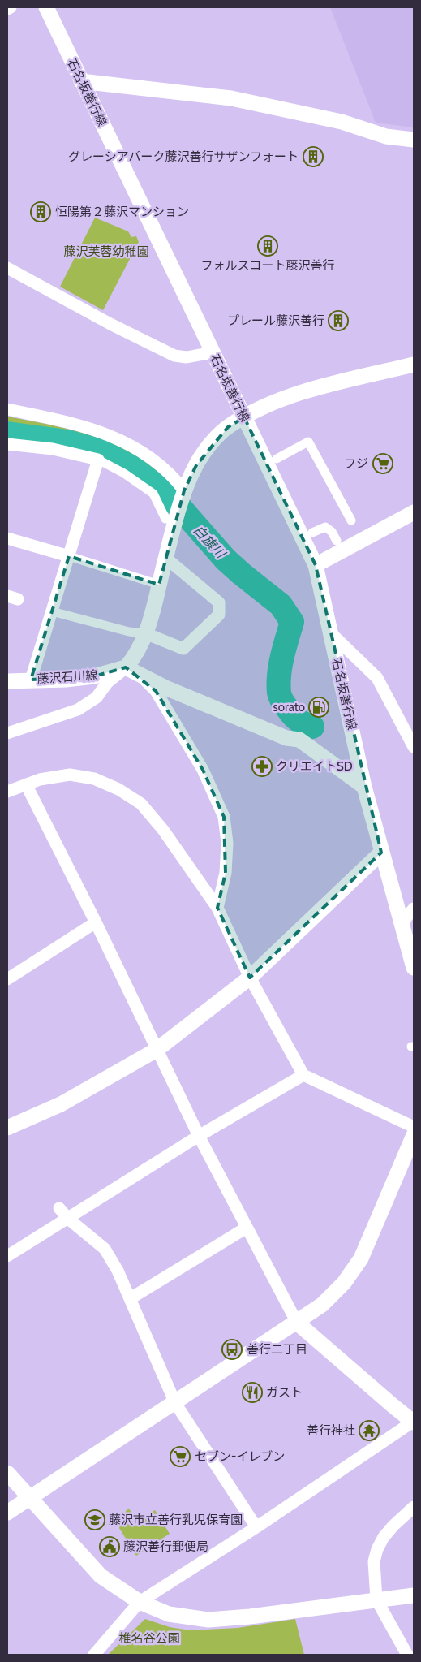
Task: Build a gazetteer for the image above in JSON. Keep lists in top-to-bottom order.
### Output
{
  "streets": {
    "street": ["石名坂善行線", "藤沢石川線"]
  },
  "water": ["白旗川"],
  "parks": ["藤沢芙蓉幼稚園", "椎名谷公園"],
  "places": {
    "building": [
      "グレーシアパーク藤沢善行サザンフォート",
      "恒陽第２藤沢マンション",
      "フォルスコート藤沢善行",
      "プレール藤沢善行"
    ],
    "supermarket": ["フジ", "セブン-イレブン"],
    "fuel station": ["sorato"],
    "pharmacy": ["クリエイトSD"],
    "bus stop": ["善行二丁目"],
    "restaurant": ["ガスト"],
    "temple": ["善行神社"],
    "school or university": ["藤沢市立善行乳児保育園"],
    "public building": ["藤沢善行郵便局"]
  }
}
